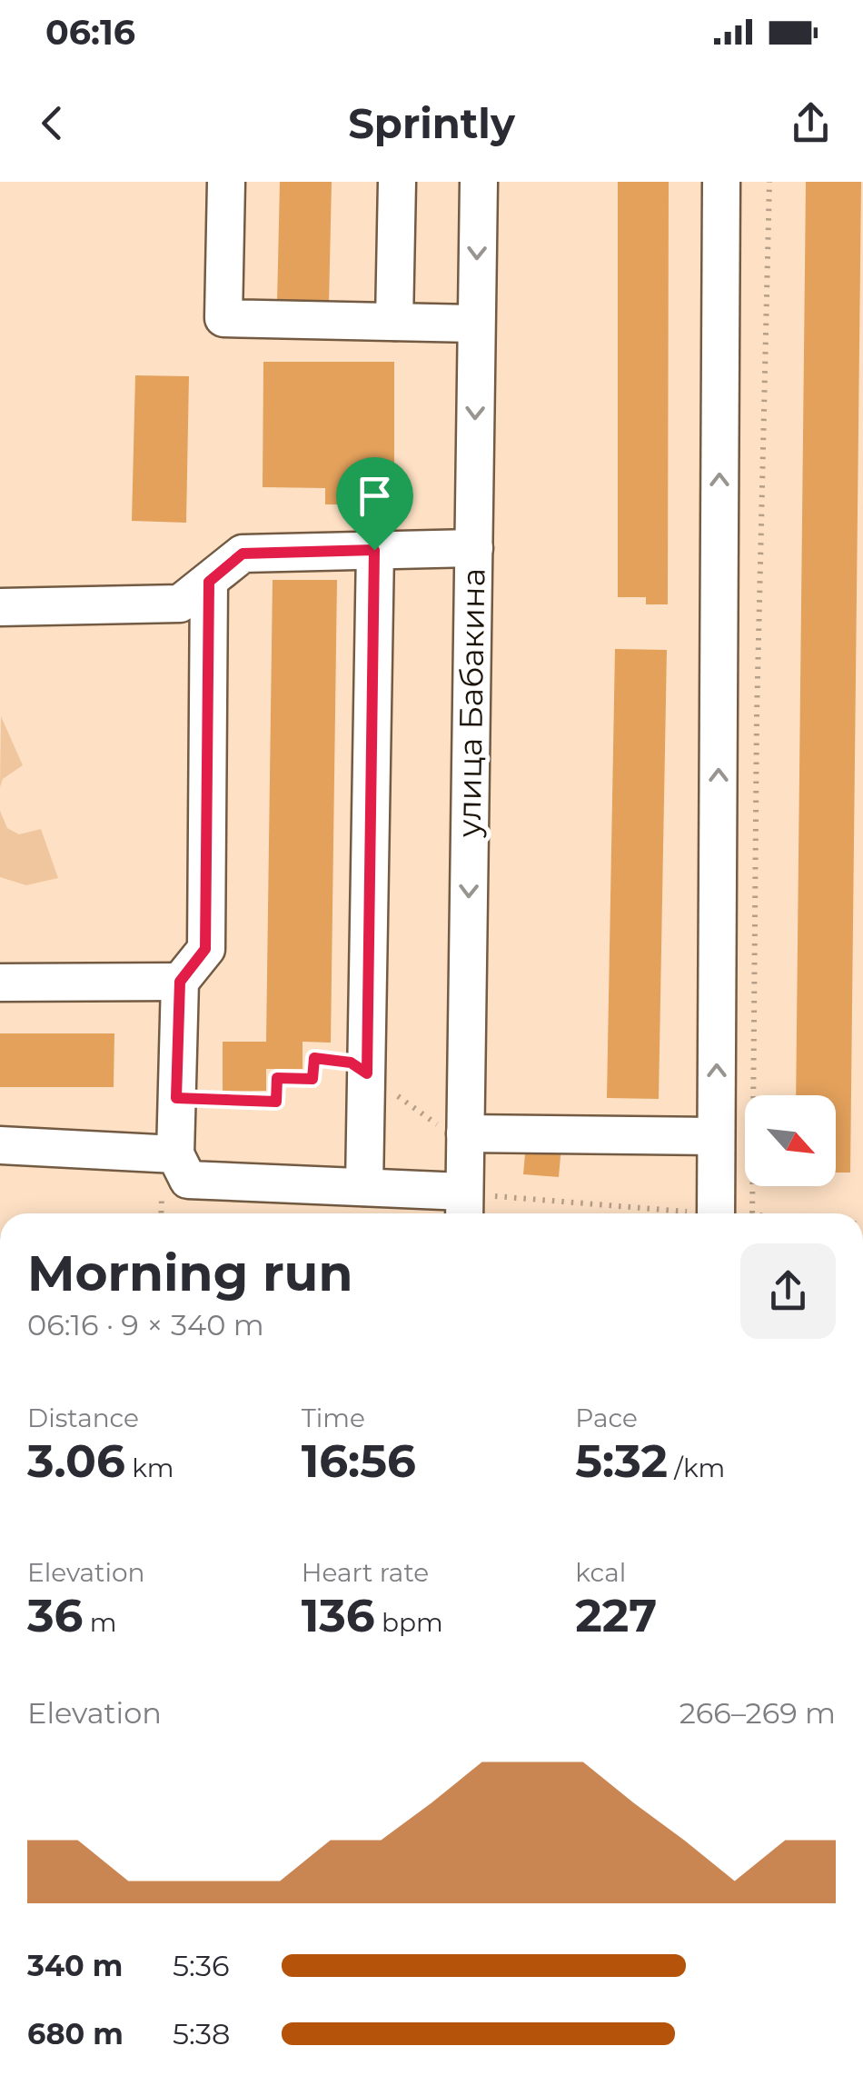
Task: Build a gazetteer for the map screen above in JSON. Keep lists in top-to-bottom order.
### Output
{
  "streets": {
    "street": ["улица Бабакина"]
  },
  "north": "bottom right",
  "page": {
    "status": "06:16",
    "header": "Sprintly",
    "heading": ["Morning run", "06:16 · 9 × 340 m"],
    "stats": [
      ["Distance", "3.06 km"],
      ["Time", "16:56"],
      ["Pace", "5:32 /km"],
      ["Elevation", "36 m"],
      ["Heart rate", "136 bpm"],
      ["kcal", "227"]
    ],
    "chart": ["Elevation", "266–269 m"],
    "list": [
      {
        "name": "340 m",
        "note": "5:36"
      },
      {
        "name": "680 m",
        "note": "5:38"
      }
    ]
  }
}
